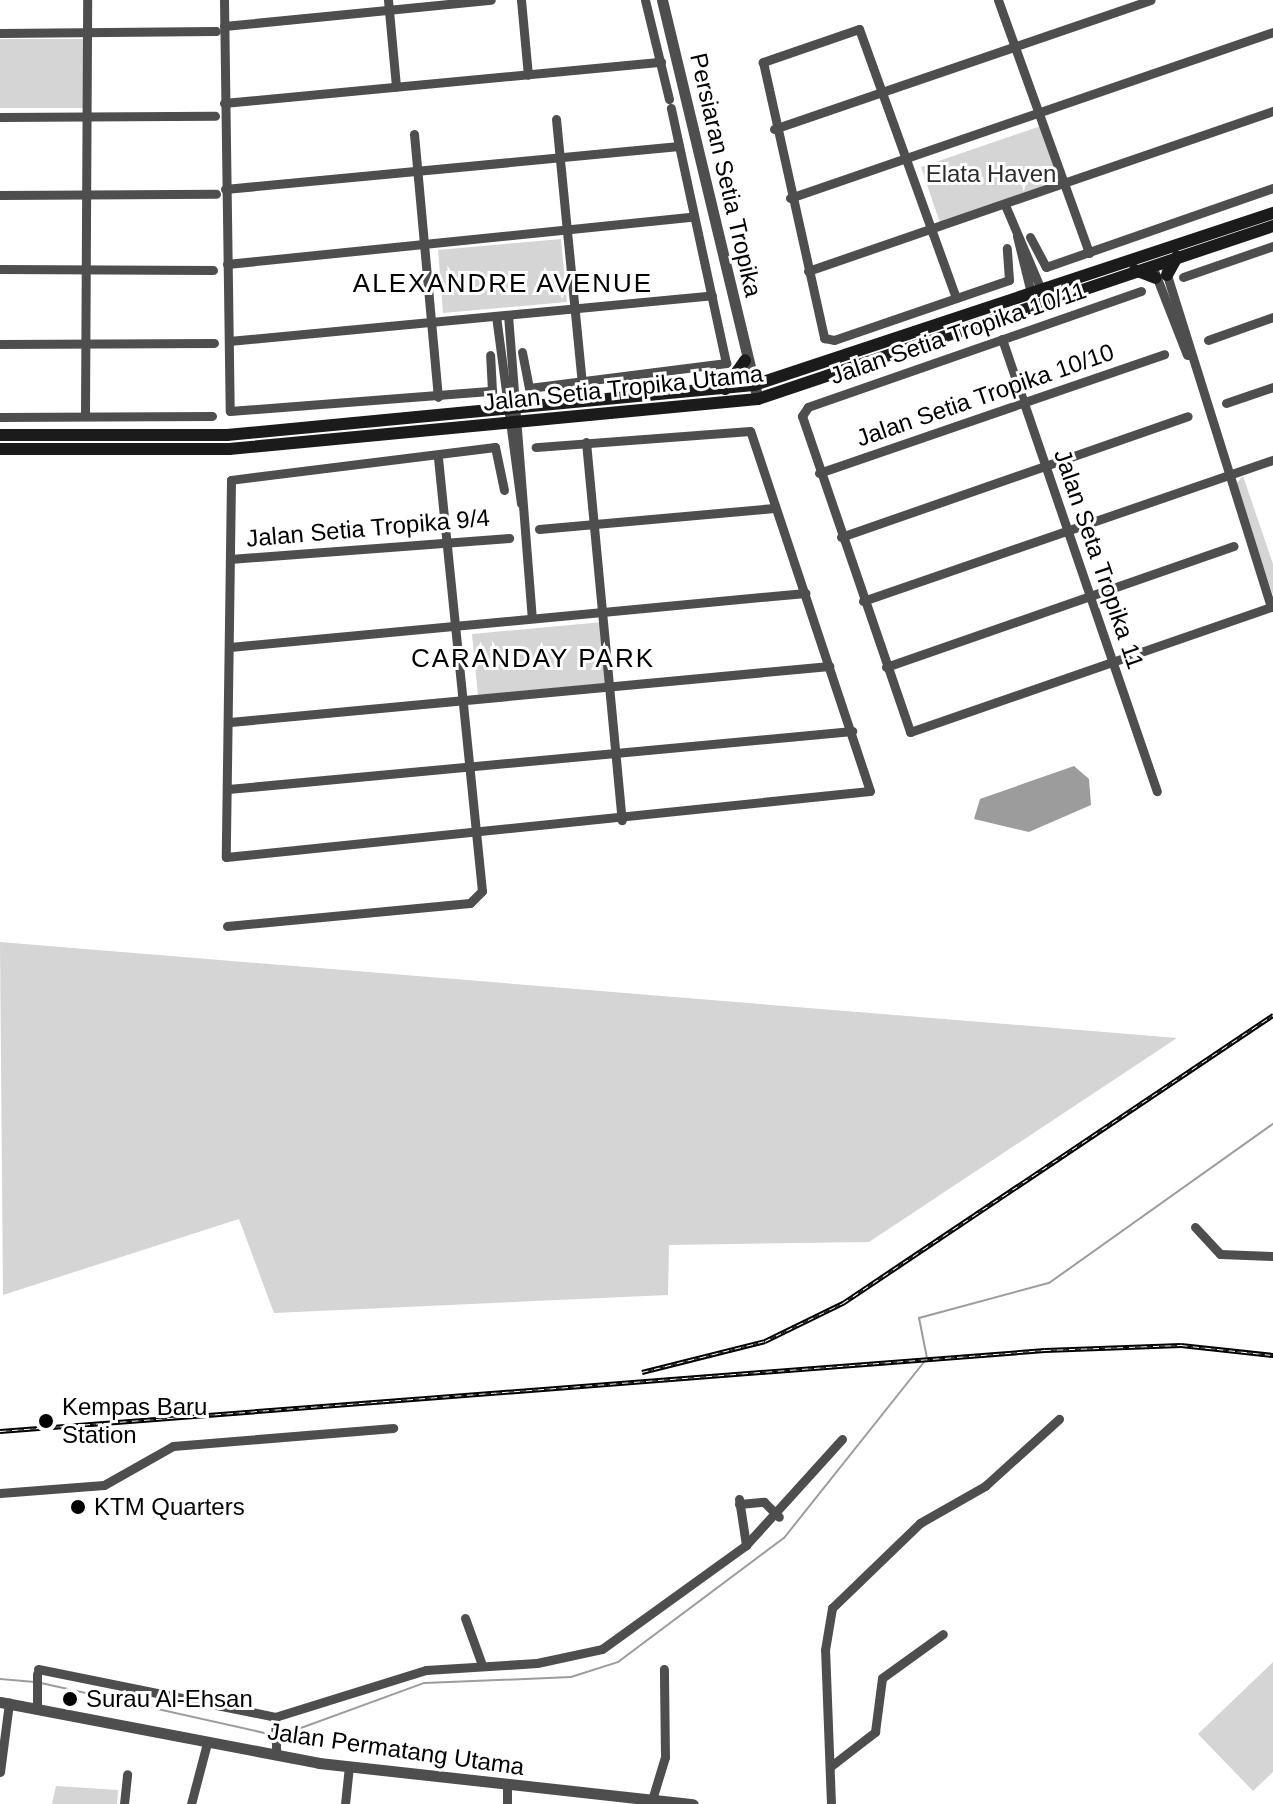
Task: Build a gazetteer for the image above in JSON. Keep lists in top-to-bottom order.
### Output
{
  "streets": {
    "main road": ["Jalan Setia Tropika Utama"],
    "street": [
      "Persiaran Setia Tropika",
      "Jalan Setia Tropika 10/11",
      "Jalan Setia Tropika 10/10",
      "Jalan Setia Tropika 9/4",
      "Jalan Seta Tropika 11",
      "Jalan Permatang Utama"
    ]
  },
  "crossings": [
    ["Persiaran Setia Tropika", "Jalan Setia Tropika Utama"],
    ["Jalan Setia Tropika 10/11", "Jalan Setia Tropika 10/10"],
    ["Jalan Setia Tropika 10/11", "Jalan Seta Tropika 11"],
    ["Jalan Setia Tropika 10/10", "Jalan Seta Tropika 11"]
  ],
  "districts": ["ALEXANDRE AVENUE", "CARANDAY PARK"],
  "parks": ["Elata Haven"],
  "places": ["Kempas Baru Station", "KTM Quarters", "Surau Al-Ehsan"]
}
